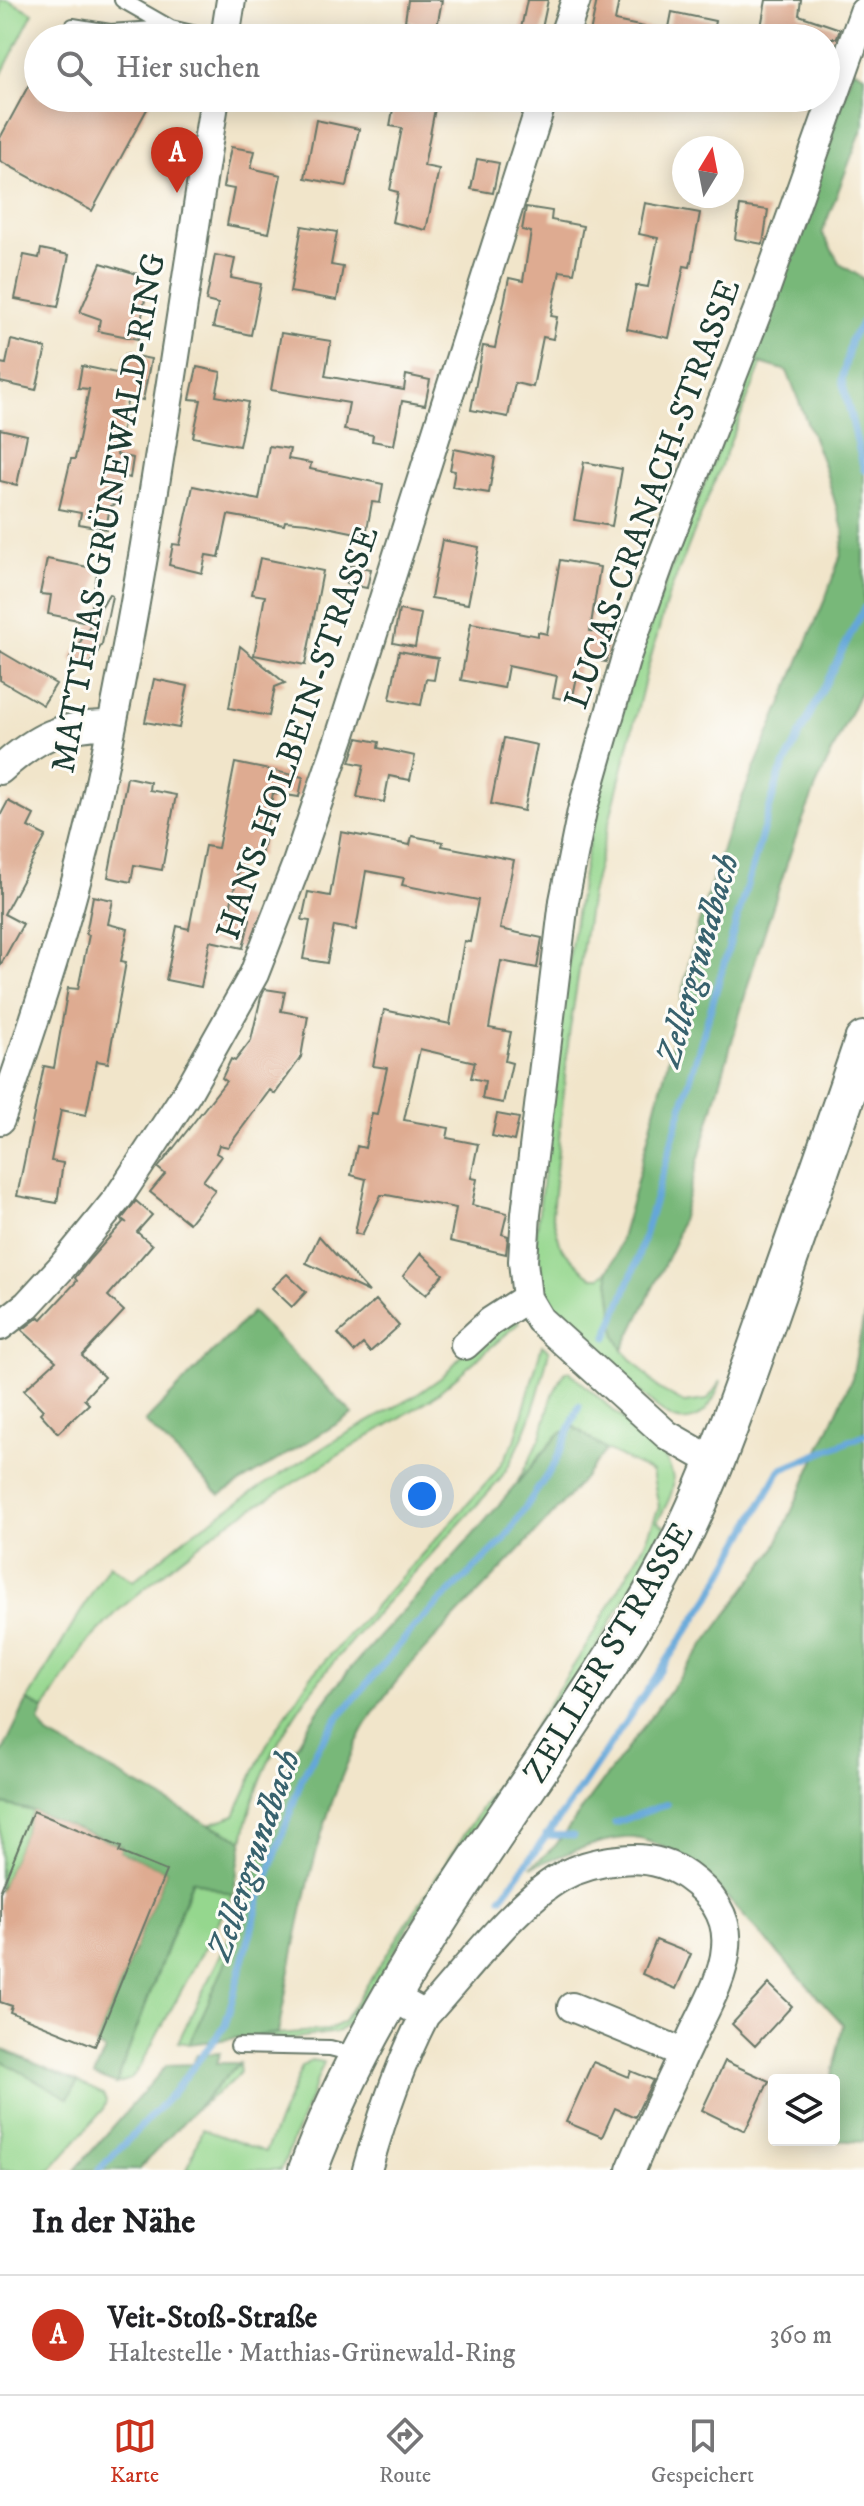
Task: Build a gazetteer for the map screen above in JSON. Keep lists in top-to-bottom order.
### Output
{
  "streets": {
    "street": [
      "LUCAS-CRANACH-STRASSE",
      "MATTHIAS-GRÜNEWALD-RING",
      "HANS-HOLBEIN-STRASSE",
      "ZELLER STRASSE"
    ]
  },
  "water": ["Zellergrundbach"],
  "north": "top",
  "page": {
    "search": "Hier suchen",
    "pins": "A",
    "heading": "In der Nähe",
    "list": [
      {
        "mark": "A",
        "name": "Veit-Stoß-Straße",
        "note": "Haltestelle · Matthias-Grünewald-Ring",
        "value": "360 m"
      }
    ],
    "nav": ["Karte", "Route", "Gespeichert"]
  }
}
